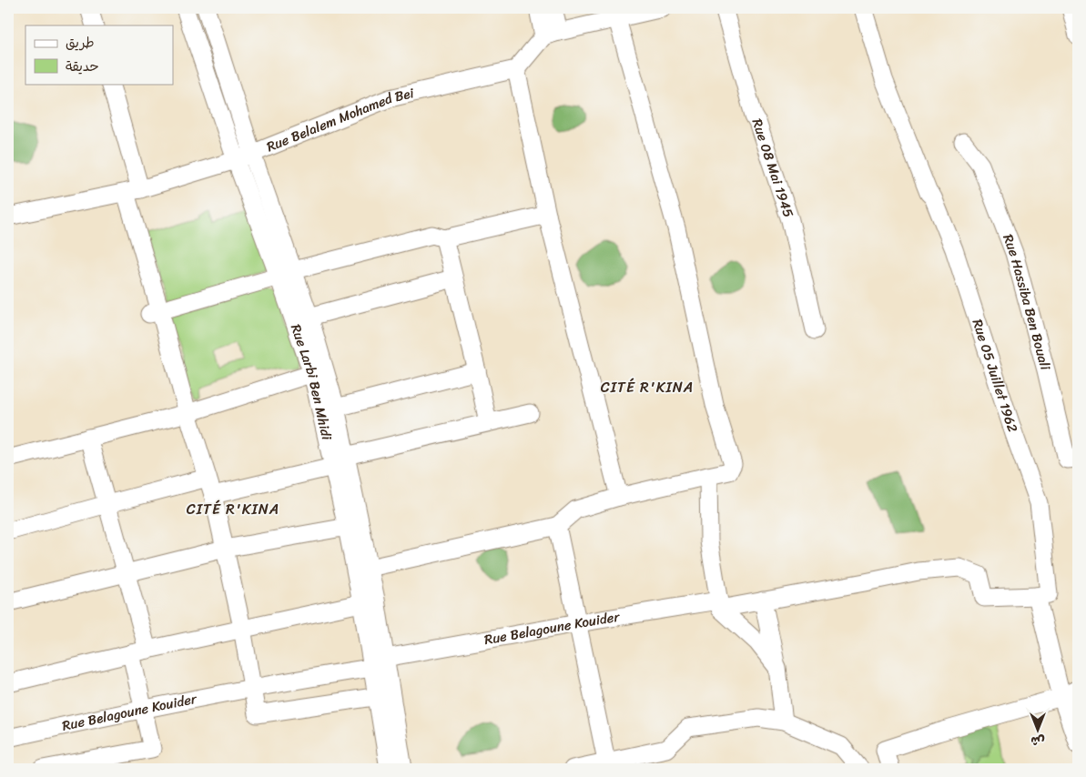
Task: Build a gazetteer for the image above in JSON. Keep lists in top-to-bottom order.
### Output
{
  "streets": {
    "street": [
      "Rue Belalem Mohamed Bei",
      "Rue 08 Mai 1945",
      "Rue Hassiba Ben Bouali",
      "Rue 05 Juillet 1962",
      "Rue Larbi Ben Mhidi",
      "Rue Belagoune Kouider"
    ]
  },
  "crossings": [
    ["Rue Belalem Mohamed Bei", "Rue Larbi Ben Mhidi"],
    ["Rue 05 Juillet 1962", "Rue Belagoune Kouider"],
    ["Rue Larbi Ben Mhidi", "Rue Belagoune Kouider"]
  ],
  "districts": ["CITÉ R'KINA", "CITÉ R'KINA"],
  "legend": ["طريق", "حديقة"],
  "north": "bottom"
}
